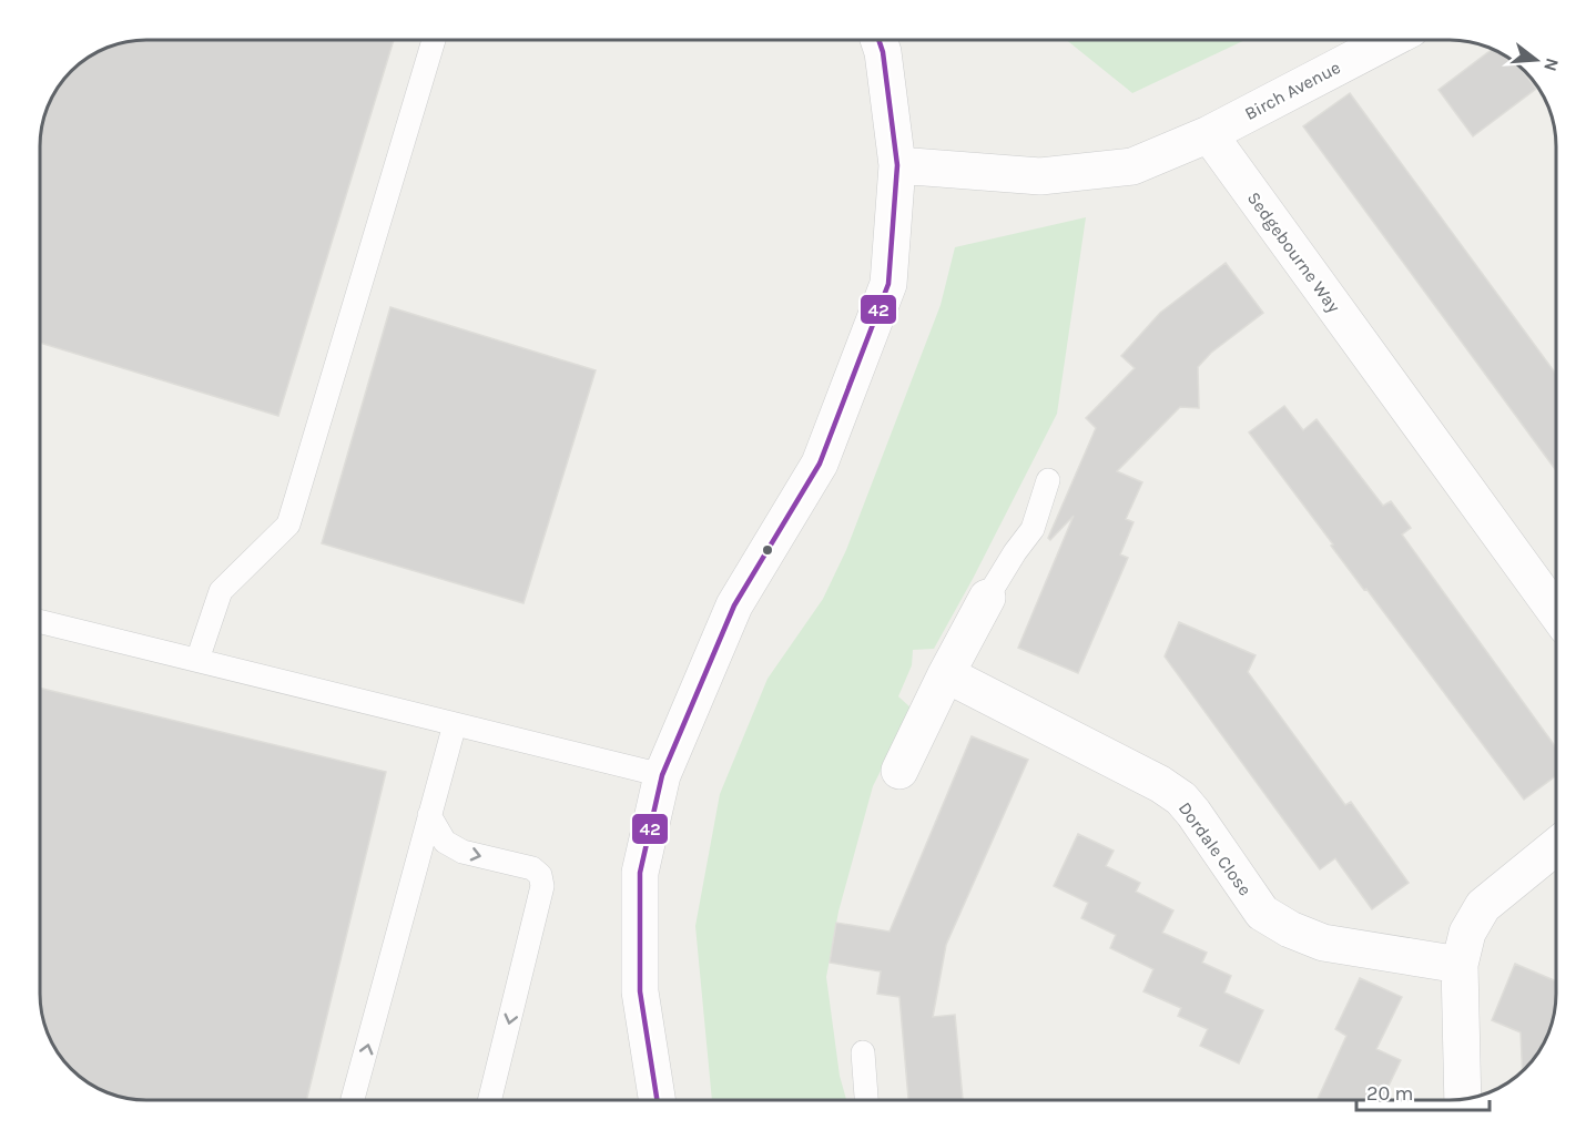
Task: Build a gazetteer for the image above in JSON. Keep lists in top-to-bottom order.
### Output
{
  "streets": {
    "street": ["Birch Avenue", "Sedgebourne Way", "Dordale Close"]
  },
  "crossings": [
    ["Birch Avenue", "Sedgebourne Way"]
  ],
  "lines": ["transit line 42"],
  "scale_bar": "20 m",
  "north": "right"
}
